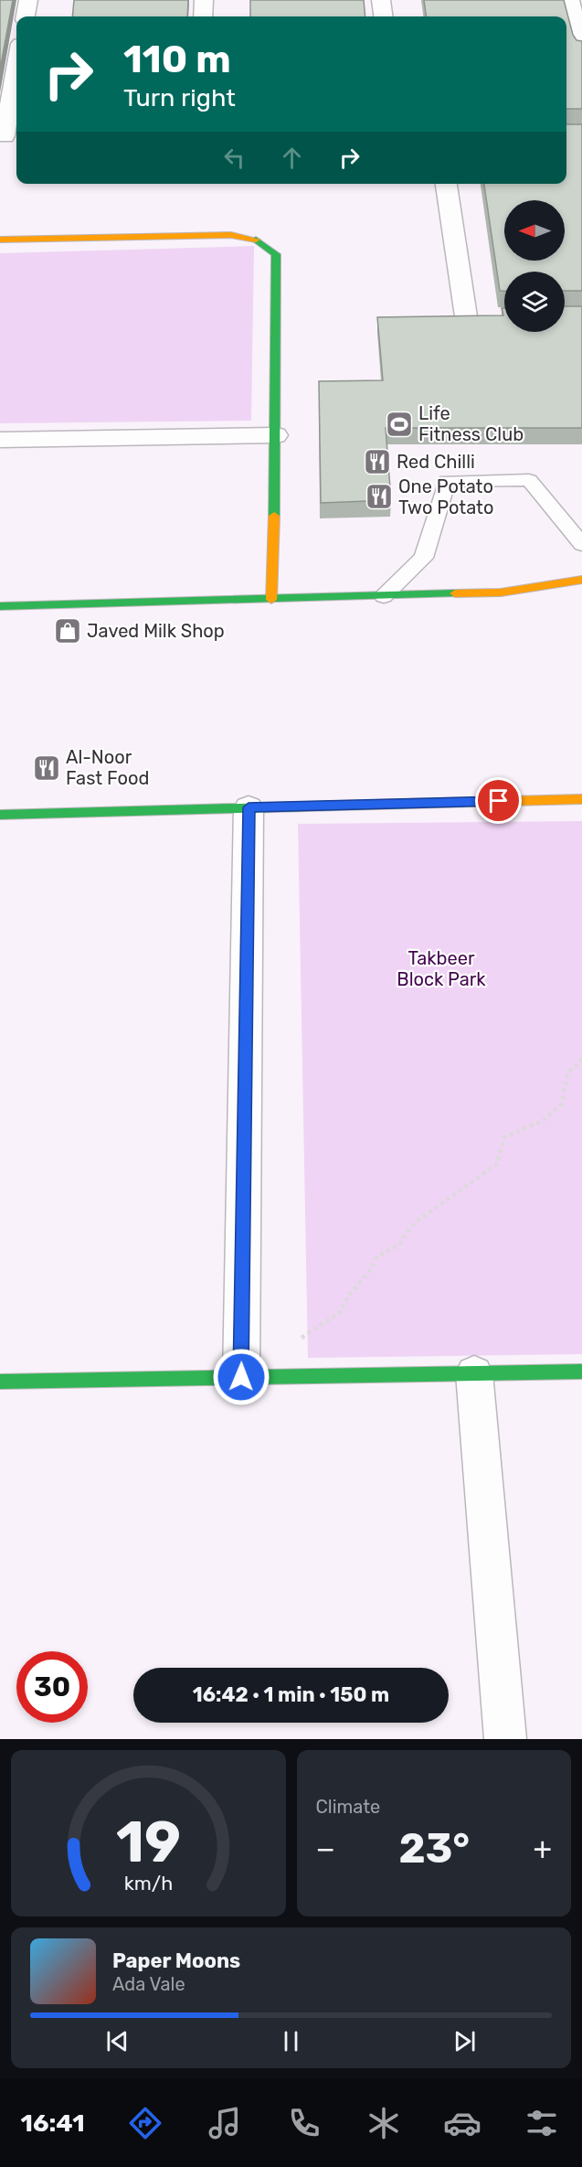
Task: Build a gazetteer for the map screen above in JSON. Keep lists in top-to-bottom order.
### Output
{
  "parks": ["Takbeer Block Park"],
  "places": {
    "sports": ["Life Fitness Club"],
    "restaurant": ["Red Chilli", "One Potato Two Potato", "Al-Noor Fast Food"],
    "shop": ["Javed Milk Shop"]
  },
  "north": "left",
  "page": {
    "turn": ["110 m", "Turn right"],
    "limit": "30",
    "trip": "16:42 · 1 min · 150 m",
    "tile": "Climate",
    "heat": ["−", "23°", "+"],
    "song": ["Paper Moons", "Ada Vale"],
    "tabs": "16:41",
    "gauge": ["19", "km/h"]
  }
}
